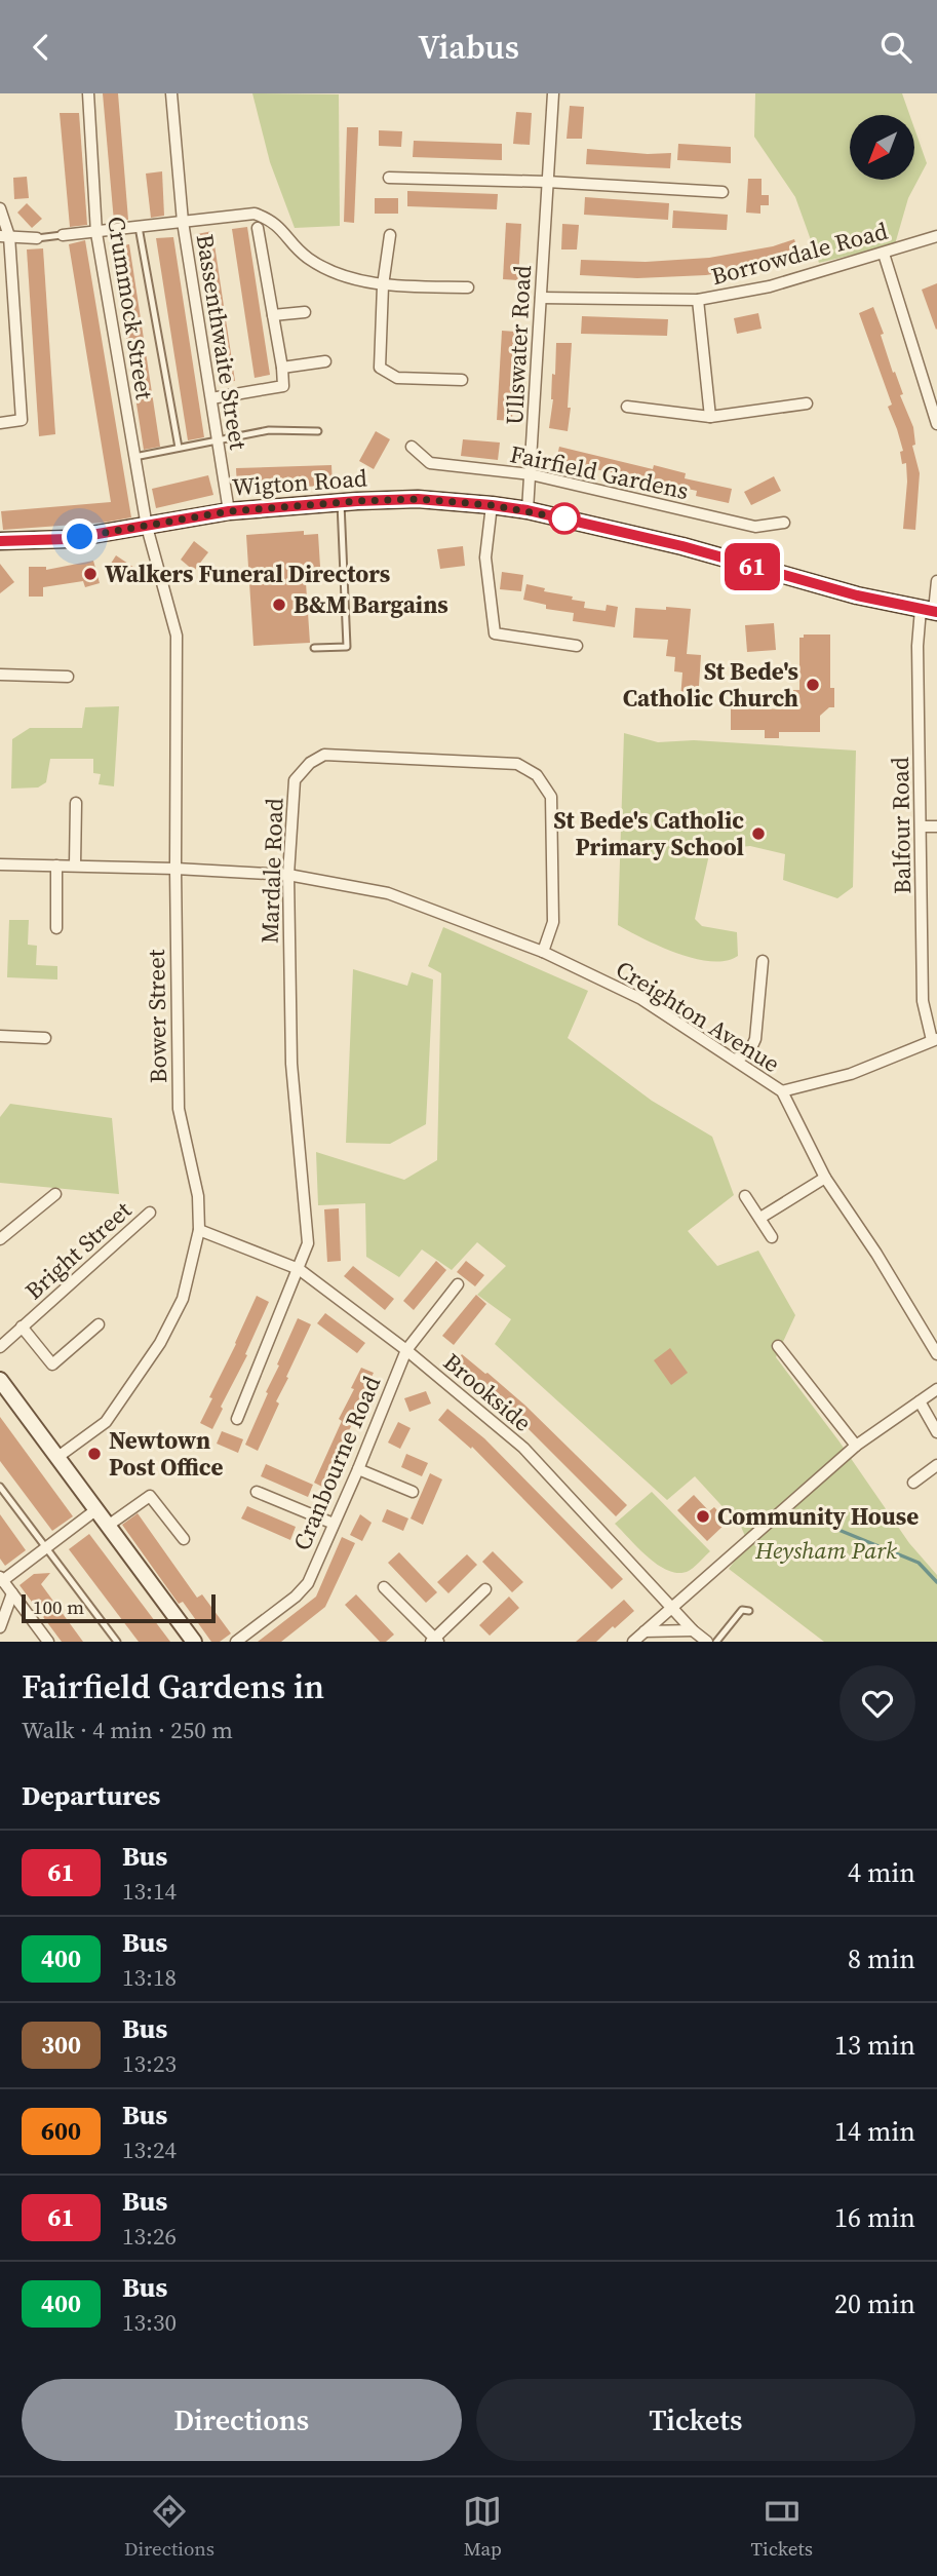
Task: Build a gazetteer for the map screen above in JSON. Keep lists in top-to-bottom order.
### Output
{
  "streets": {
    "main road": ["Wigton Road"],
    "street": [
      "Borrowdale Road",
      "Crummock Street",
      "Bassenthwaite Street",
      "Ullswater Road",
      "Fairfield Gardens",
      "Balfour Road",
      "Mardale Road",
      "Bower Street",
      "Creighton Avenue",
      "Bright Street",
      "Brookside",
      "Cranbourne Road"
    ]
  },
  "crossings": [
    ["Borrowdale Road", "Ullswater Road"],
    ["Crummock Street", "Wigton Road"],
    ["Crummock Street", "Bower Street"],
    ["Bassenthwaite Street", "Wigton Road"],
    ["Ullswater Road", "Fairfield Gardens"],
    ["Ullswater Road", "Wigton Road"],
    ["Wigton Road", "Balfour Road"],
    ["Wigton Road", "Bower Street"],
    ["Mardale Road", "Creighton Avenue"],
    ["Mardale Road", "Brookside"],
    ["Bower Street", "Creighton Avenue"],
    ["Bower Street", "Brookside"],
    ["Brookside", "Cranbourne Road"]
  ],
  "parks": ["Heysham Park"],
  "places": [
    "Walkers Funeral Directors",
    "B&M Bargains",
    "St Bede's Catholic Church",
    "St Bede's Catholic Primary School",
    "Newtown Post Office",
    "Community House"
  ],
  "lines": ["bus line 61"],
  "scale_bar": "100 m",
  "north": "bottom left",
  "page": {
    "header": "Viabus",
    "on_map": "61",
    "scale": "100 m",
    "heading": [
      ["Fairfield Gardens in", "Walk · 4 min · 250 m"],
      "Departures"
    ],
    "list": [
      {
        "mark": "61",
        "name": "Bus",
        "note": "13:14",
        "value": "4 min"
      },
      {
        "mark": "400",
        "name": "Bus",
        "note": "13:18",
        "value": "8 min"
      },
      {
        "mark": "300",
        "name": "Bus",
        "note": "13:23",
        "value": "13 min"
      },
      {
        "mark": "600",
        "name": "Bus",
        "note": "13:24",
        "value": "14 min"
      },
      {
        "mark": "61",
        "name": "Bus",
        "note": "13:26",
        "value": "16 min"
      },
      {
        "mark": "400",
        "name": "Bus",
        "note": "13:30",
        "value": "20 min"
      }
    ],
    "buttons": ["Directions", "Tickets"],
    "tabs": ["Directions", "Map", "Tickets"]
  }
}
